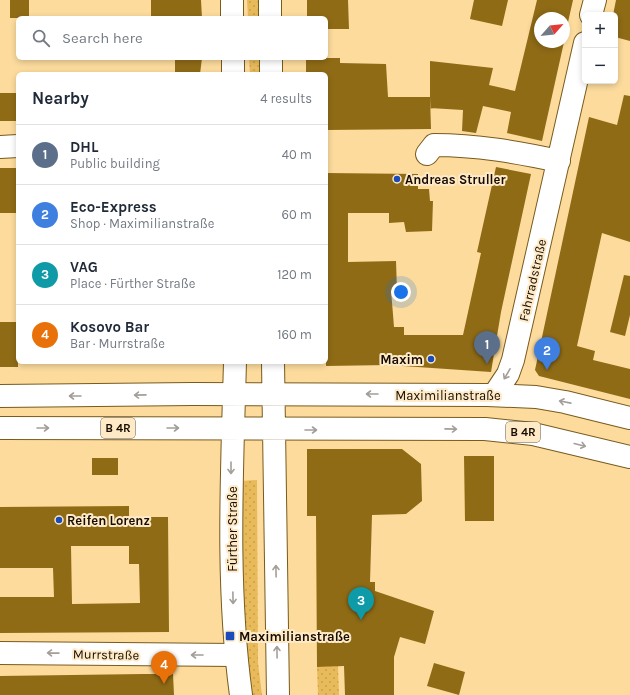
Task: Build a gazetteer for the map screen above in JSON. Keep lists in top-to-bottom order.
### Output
{
  "streets": {
    "main road": [
      "Fahrradstraße",
      "Maximilianstraße",
      "B 4R",
      "Fürther Straße",
      "Murrstraße"
    ]
  },
  "crossings": [
    ["Fahrradstraße", "Maximilianstraße"],
    ["Maximilianstraße", "Fürther Straße"],
    ["B 4R", "Fürther Straße"],
    ["Fürther Straße", "Murrstraße"]
  ],
  "one_way": ["Fahrradstraße", "Murrstraße"],
  "places": {
    "other": ["Andreas Struller", "Maxim", "Reifen Lorenz"],
    "transit": ["Maximilianstraße"]
  },
  "north": "top right",
  "page": {
    "map_buttons": ["+", "−"],
    "search": "Search here",
    "heading": ["Nearby", "4 results"],
    "list": [
      {
        "mark": "1",
        "name": "DHL",
        "note": "Public building",
        "value": "40 m"
      },
      {
        "mark": "2",
        "name": "Eco-Express",
        "note": "Shop · Maximilianstraße",
        "value": "60 m"
      },
      {
        "mark": "3",
        "name": "VAG",
        "note": "Place · Fürther Straße",
        "value": "120 m"
      },
      {
        "mark": "4",
        "name": "Kosovo Bar",
        "note": "Bar · Murrstraße",
        "value": "160 m"
      }
    ],
    "pins": [
      "1",
      "2",
      "3",
      "4"
    ]
  }
}
